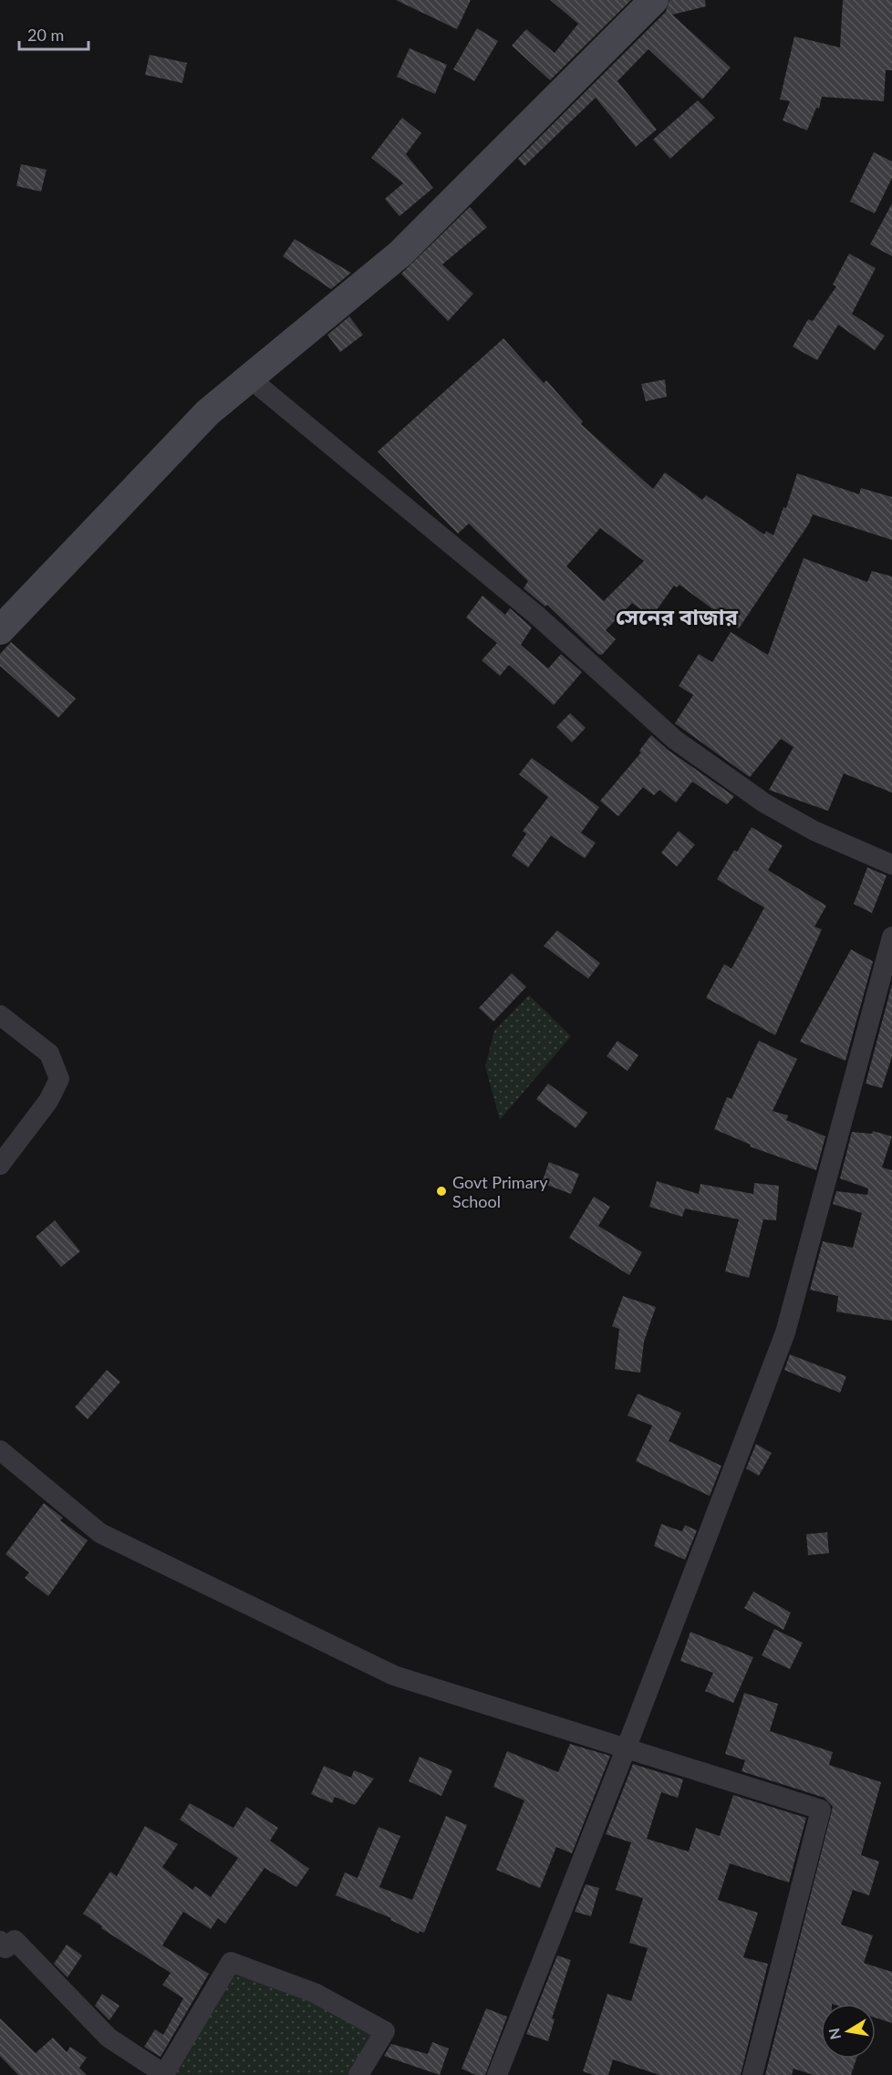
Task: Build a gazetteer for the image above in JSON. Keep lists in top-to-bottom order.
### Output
{
  "districts": ["সেনের বাজার"],
  "places": ["Govt Primary School"],
  "scale_bar": "20 m",
  "north": "left"
}
